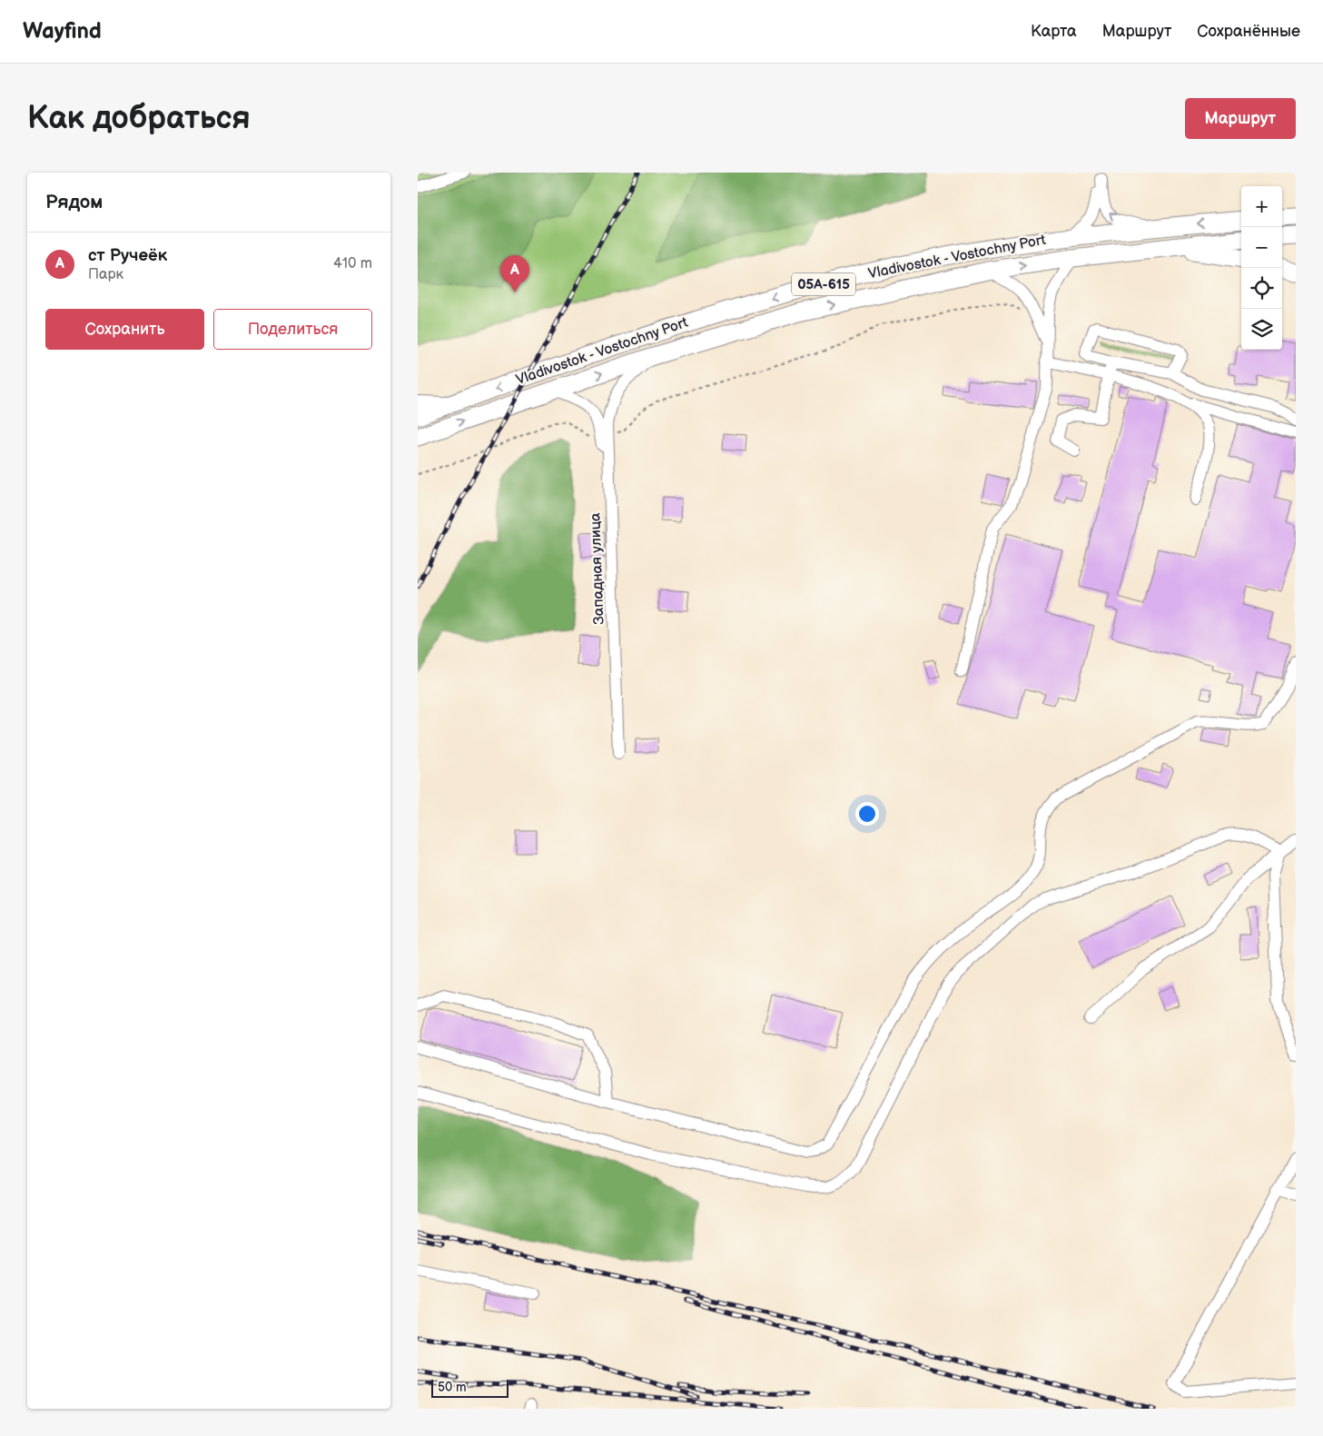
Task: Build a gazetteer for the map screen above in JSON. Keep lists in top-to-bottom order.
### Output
{
  "streets": {
    "highway": ["Vladivostok - Vostochny Port", "05А-615"],
    "street": ["Западная улица"]
  },
  "crossings": [
    ["Vladivostok - Vostochny Port", "Западная улица"]
  ],
  "scale_bar": "50 m",
  "page": {
    "header": "Wayfind",
    "nav": ["Карта", "Маршрут", "Сохранённые"],
    "buttons": [
      "Маршрут",
      ["Сохранить", "Поделиться"]
    ],
    "title": "Как добраться",
    "heading": "Рядом",
    "map_buttons": ["+", "−"],
    "list": [
      {
        "mark": "A",
        "name": "ст Ручеёк",
        "note": "Парк",
        "value": "410 m"
      }
    ],
    "pins": "A",
    "scale": "50 m"
  }
}
